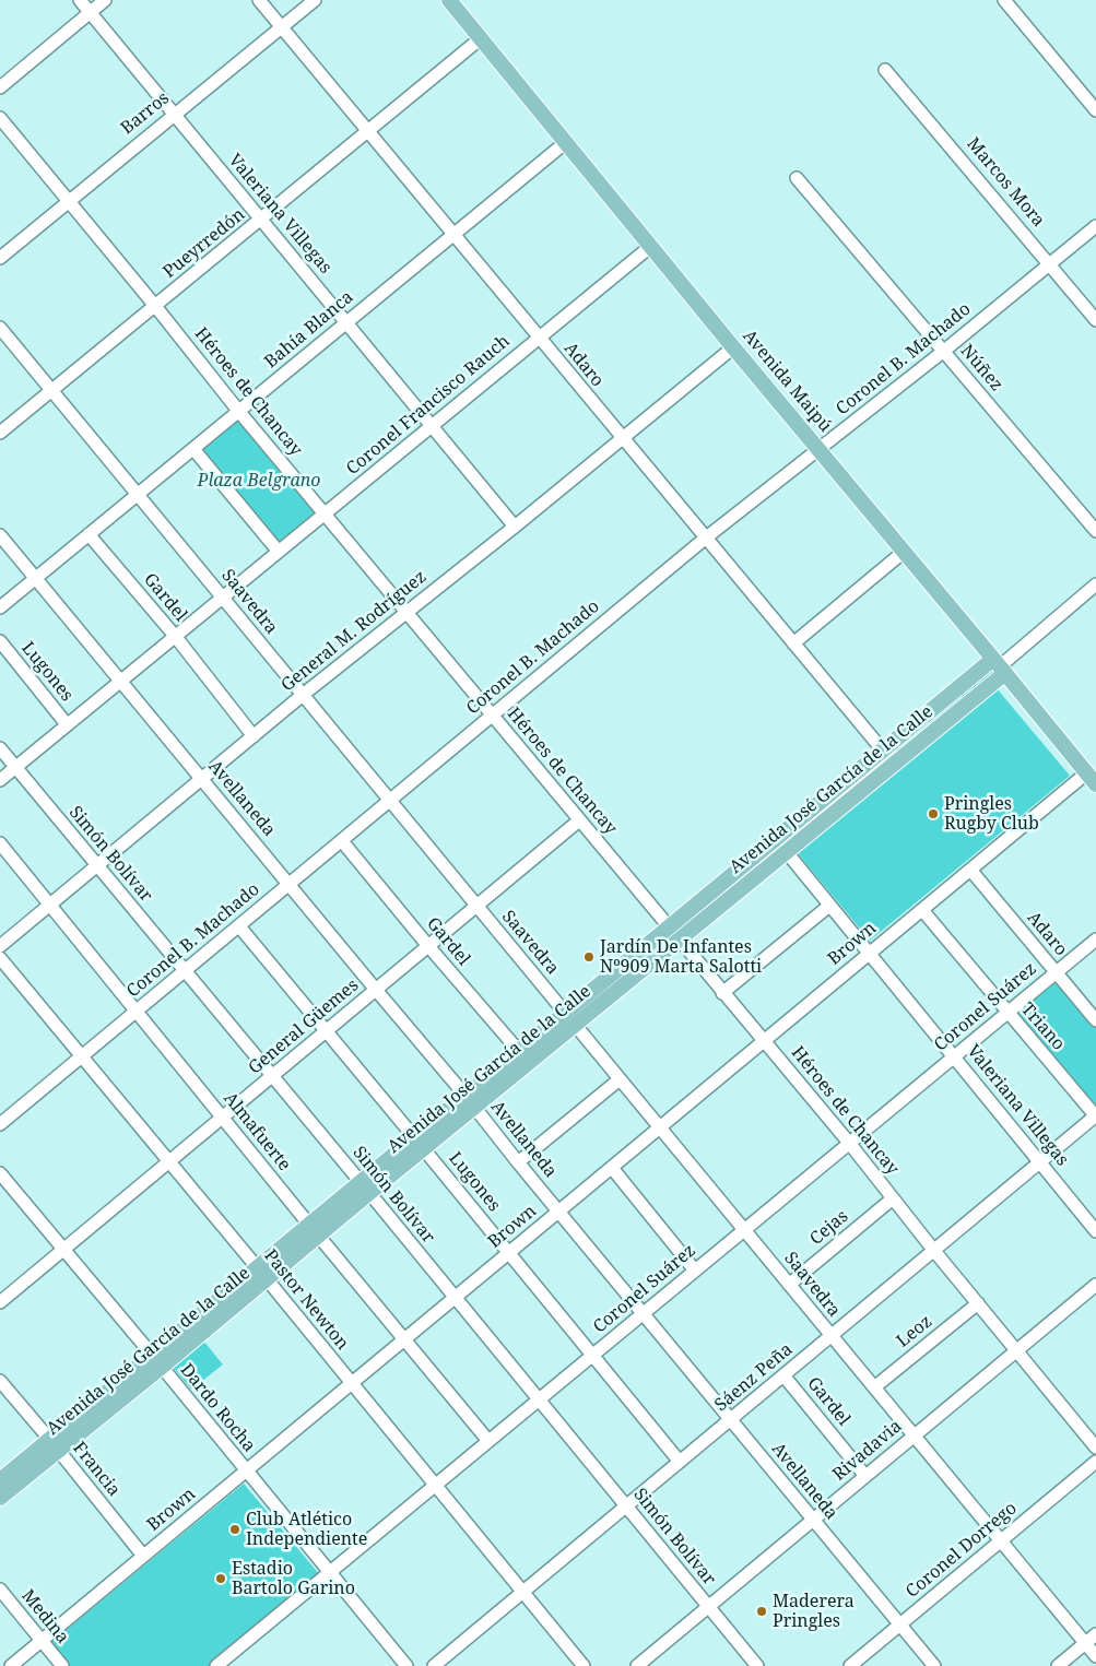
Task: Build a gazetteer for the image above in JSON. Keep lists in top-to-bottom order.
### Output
{
  "streets": {
    "main road": ["Avenida Maipú", "Avenida José García de la Calle"],
    "street": [
      "Barros",
      "Marcos Mora",
      "Valeriana Villegas",
      "Pueyrredón",
      "Bahía Blanca",
      "Coronel B. Machado",
      "Adaro",
      "Núñez",
      "Héroes de Chancay",
      "Coronel Francisco Rauch",
      "Gardel",
      "Saavedra",
      "General M. Rodríguez",
      "Lugones",
      "Avellaneda",
      "Simón Bolívar",
      "Brown",
      "Coronel Suárez",
      "General Güemes",
      "Triano",
      "Almafuerte",
      "Cejas",
      "Pastor Newton",
      "Leoz",
      "Sáenz Peña",
      "Dardo Rocha",
      "Rivadavia",
      "Francia",
      "Coronel Dorrego",
      "Medina"
    ]
  },
  "crossings": [
    ["Barros", "Valeriana Villegas"],
    ["Barros", "Adaro"],
    ["Barros", "Héroes de Chancay"],
    ["Marcos Mora", "Coronel B. Machado"],
    ["Valeriana Villegas", "Pueyrredón"],
    ["Valeriana Villegas", "Bahía Blanca"],
    ["Valeriana Villegas", "Coronel Francisco Rauch"],
    ["Valeriana Villegas", "General M. Rodríguez"],
    ["Valeriana Villegas", "Avenida José García de la Calle"],
    ["Valeriana Villegas", "Brown"],
    ["Valeriana Villegas", "Coronel Suárez"],
    ["Valeriana Villegas", "Sáenz Peña"],
    ["Pueyrredón", "Adaro"],
    ["Pueyrredón", "Avenida Maipú"],
    ["Pueyrredón", "Héroes de Chancay"],
    ["Pueyrredón", "Saavedra"],
    ["Bahía Blanca", "Adaro"],
    ["Bahía Blanca", "Avenida Maipú"],
    ["Bahía Blanca", "Héroes de Chancay"],
    ["Bahía Blanca", "Gardel"],
    ["Bahía Blanca", "Saavedra"],
    ["Bahía Blanca", "Avellaneda"],
    ["Coronel B. Machado", "Adaro"],
    ["Coronel B. Machado", "Núñez"],
    ["Coronel B. Machado", "Avenida Maipú"],
    ["Coronel B. Machado", "Héroes de Chancay"],
    ["Coronel B. Machado", "Gardel"],
    ["Coronel B. Machado", "Saavedra"],
    ["Coronel B. Machado", "Lugones"],
    ["Coronel B. Machado", "Avellaneda"],
    ["Coronel B. Machado", "Simón Bolívar"],
    ["Coronel B. Machado", "Almafuerte"],
    ["Coronel B. Machado", "Pastor Newton"],
    ["Adaro", "Coronel Francisco Rauch"],
    ["Adaro", "General M. Rodríguez"],
    ["Adaro", "Avenida José García de la Calle"],
    ["Adaro", "Brown"],
    ["Adaro", "Coronel Suárez"],
    ["Avenida Maipú", "Coronel Francisco Rauch"],
    ["Avenida Maipú", "General M. Rodríguez"],
    ["Avenida Maipú", "Avenida José García de la Calle"],
    ["Avenida Maipú", "Brown"],
    ["Héroes de Chancay", "Coronel Francisco Rauch"],
    ["Héroes de Chancay", "General M. Rodríguez"],
    ["Héroes de Chancay", "Avenida José García de la Calle"],
    ["Héroes de Chancay", "Brown"],
    ["Héroes de Chancay", "Coronel Suárez"],
    ["Héroes de Chancay", "General Güemes"],
    ["Héroes de Chancay", "Cejas"],
    ["Héroes de Chancay", "Leoz"],
    ["Héroes de Chancay", "Sáenz Peña"],
    ["Héroes de Chancay", "Rivadavia"],
    ["Coronel Francisco Rauch", "Gardel"],
    ["Coronel Francisco Rauch", "Saavedra"],
    ["Coronel Francisco Rauch", "Lugones"],
    ["Coronel Francisco Rauch", "Avellaneda"],
    ["Coronel Francisco Rauch", "Simón Bolívar"],
    ["Gardel", "General M. Rodríguez"],
    ["Gardel", "Avenida José García de la Calle"],
    ["Gardel", "General Güemes"],
    ["Gardel", "Sáenz Peña"],
    ["Gardel", "Rivadavia"],
    ["Saavedra", "General M. Rodríguez"],
    ["Saavedra", "Avenida José García de la Calle"],
    ["Saavedra", "Brown"],
    ["Saavedra", "Coronel Suárez"],
    ["Saavedra", "General Güemes"],
    ["Saavedra", "Cejas"],
    ["Saavedra", "Leoz"],
    ["Saavedra", "Sáenz Peña"],
    ["Saavedra", "Rivadavia"],
    ["Saavedra", "Coronel Dorrego"],
    ["General M. Rodríguez", "Avellaneda"],
    ["General M. Rodríguez", "Simón Bolívar"],
    ["General M. Rodríguez", "Almafuerte"],
    ["Lugones", "Avenida José García de la Calle"],
    ["Lugones", "Brown"],
    ["Lugones", "Coronel Suárez"],
    ["Lugones", "General Güemes"],
    ["Lugones", "Sáenz Peña"],
    ["Avenida José García de la Calle", "Avellaneda"],
    ["Avenida José García de la Calle", "Simón Bolívar"],
    ["Avenida José García de la Calle", "Almafuerte"],
    ["Avenida José García de la Calle", "Pastor Newton"],
    ["Avenida José García de la Calle", "Dardo Rocha"],
    ["Avenida José García de la Calle", "Francia"],
    ["Avellaneda", "Brown"],
    ["Avellaneda", "Coronel Suárez"],
    ["Avellaneda", "General Güemes"],
    ["Avellaneda", "Sáenz Peña"],
    ["Avellaneda", "Rivadavia"],
    ["Avellaneda", "Coronel Dorrego"],
    ["Simón Bolívar", "Brown"],
    ["Simón Bolívar", "Coronel Suárez"],
    ["Simón Bolívar", "General Güemes"],
    ["Simón Bolívar", "Sáenz Peña"],
    ["Simón Bolívar", "Rivadavia"],
    ["Brown", "Triano"],
    ["Brown", "Almafuerte"],
    ["Brown", "Pastor Newton"],
    ["Brown", "Dardo Rocha"],
    ["Brown", "Francia"],
    ["Brown", "Medina"],
    ["Coronel Suárez", "Triano"],
    ["Coronel Suárez", "Almafuerte"],
    ["Coronel Suárez", "Pastor Newton"],
    ["Coronel Suárez", "Dardo Rocha"],
    ["General Güemes", "Almafuerte"],
    ["General Güemes", "Pastor Newton"],
    ["General Güemes", "Dardo Rocha"],
    ["Triano", "Sáenz Peña"],
    ["Pastor Newton", "Sáenz Peña"]
  ],
  "parks": ["Plaza Belgrano"],
  "places": [
    "Pringles Rugby Club",
    "Jardín De Infantes Nº909 Marta Salotti",
    "Club Atlético Independiente",
    "Estadio Bartolo Garino",
    "Maderera Pringles"
  ]
}
